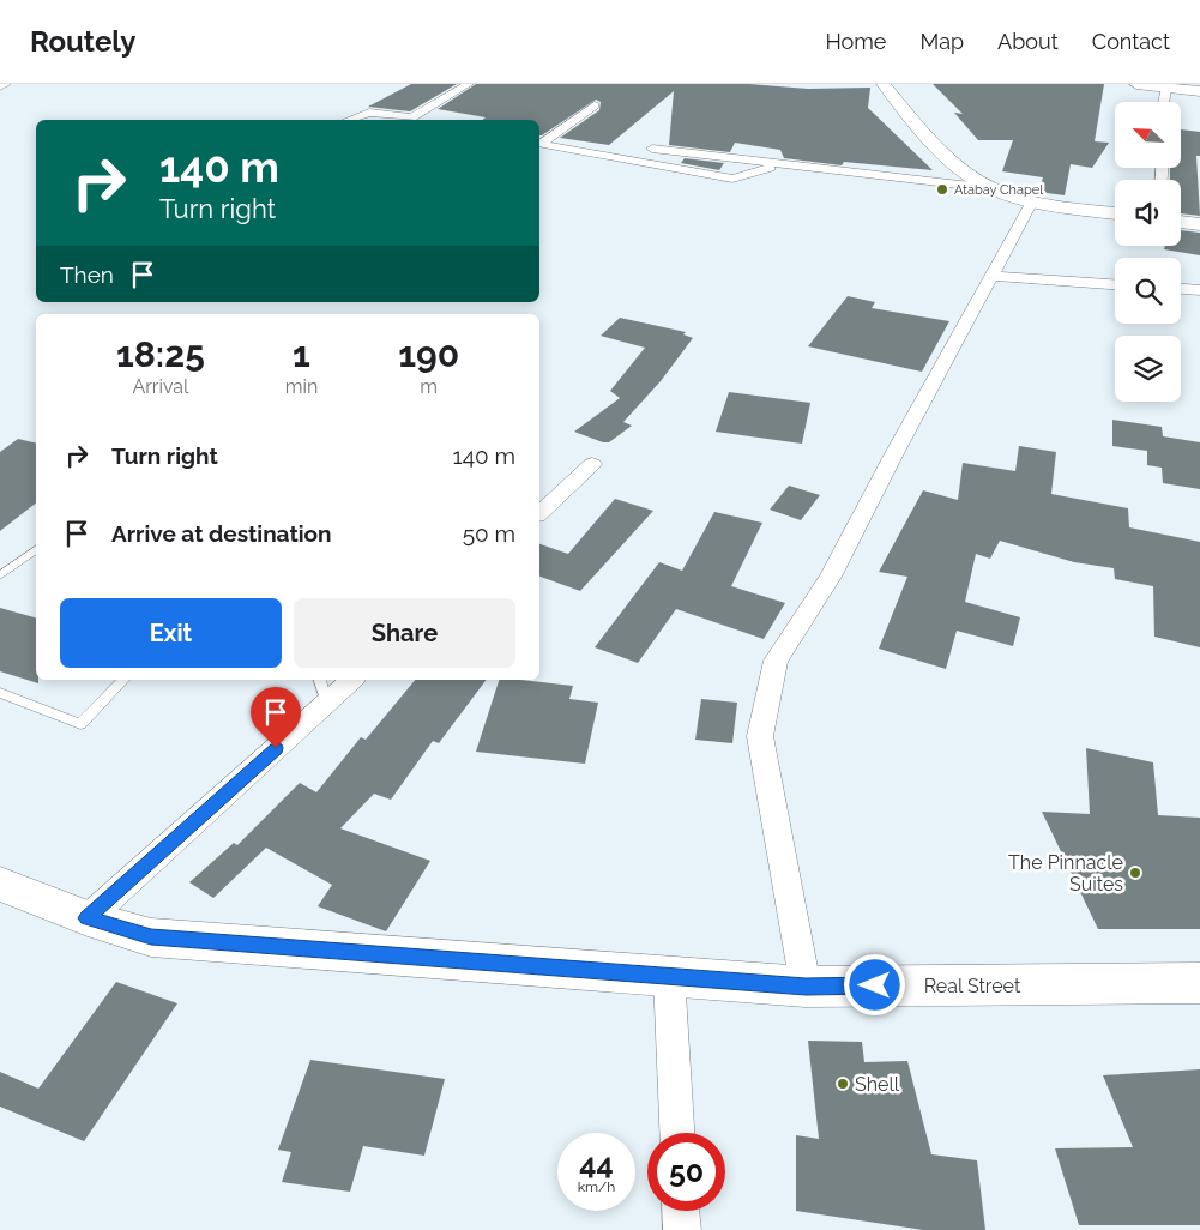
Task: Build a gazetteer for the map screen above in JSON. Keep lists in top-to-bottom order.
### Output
{
  "streets": {
    "main road": ["Real Street"]
  },
  "places": ["Atabay Chapel", "The Pinnacle Suites", "Shell"],
  "north": "top left",
  "page": {
    "header": "Routely",
    "nav": [
      "Home",
      "Map",
      "About",
      "Contact"
    ],
    "turn": ["140 m", "Turn right"],
    "then": "Then",
    "eta": [
      "18:25",
      "Arrival",
      "1",
      "min",
      "190",
      "m"
    ],
    "list": [
      {
        "name": "Turn right",
        "value": "140 m"
      },
      {
        "name": "Arrive at destination",
        "value": "50 m"
      }
    ],
    "buttons": ["Exit", "Share"],
    "speed": "44 km/h",
    "limit": "50"
  }
}
